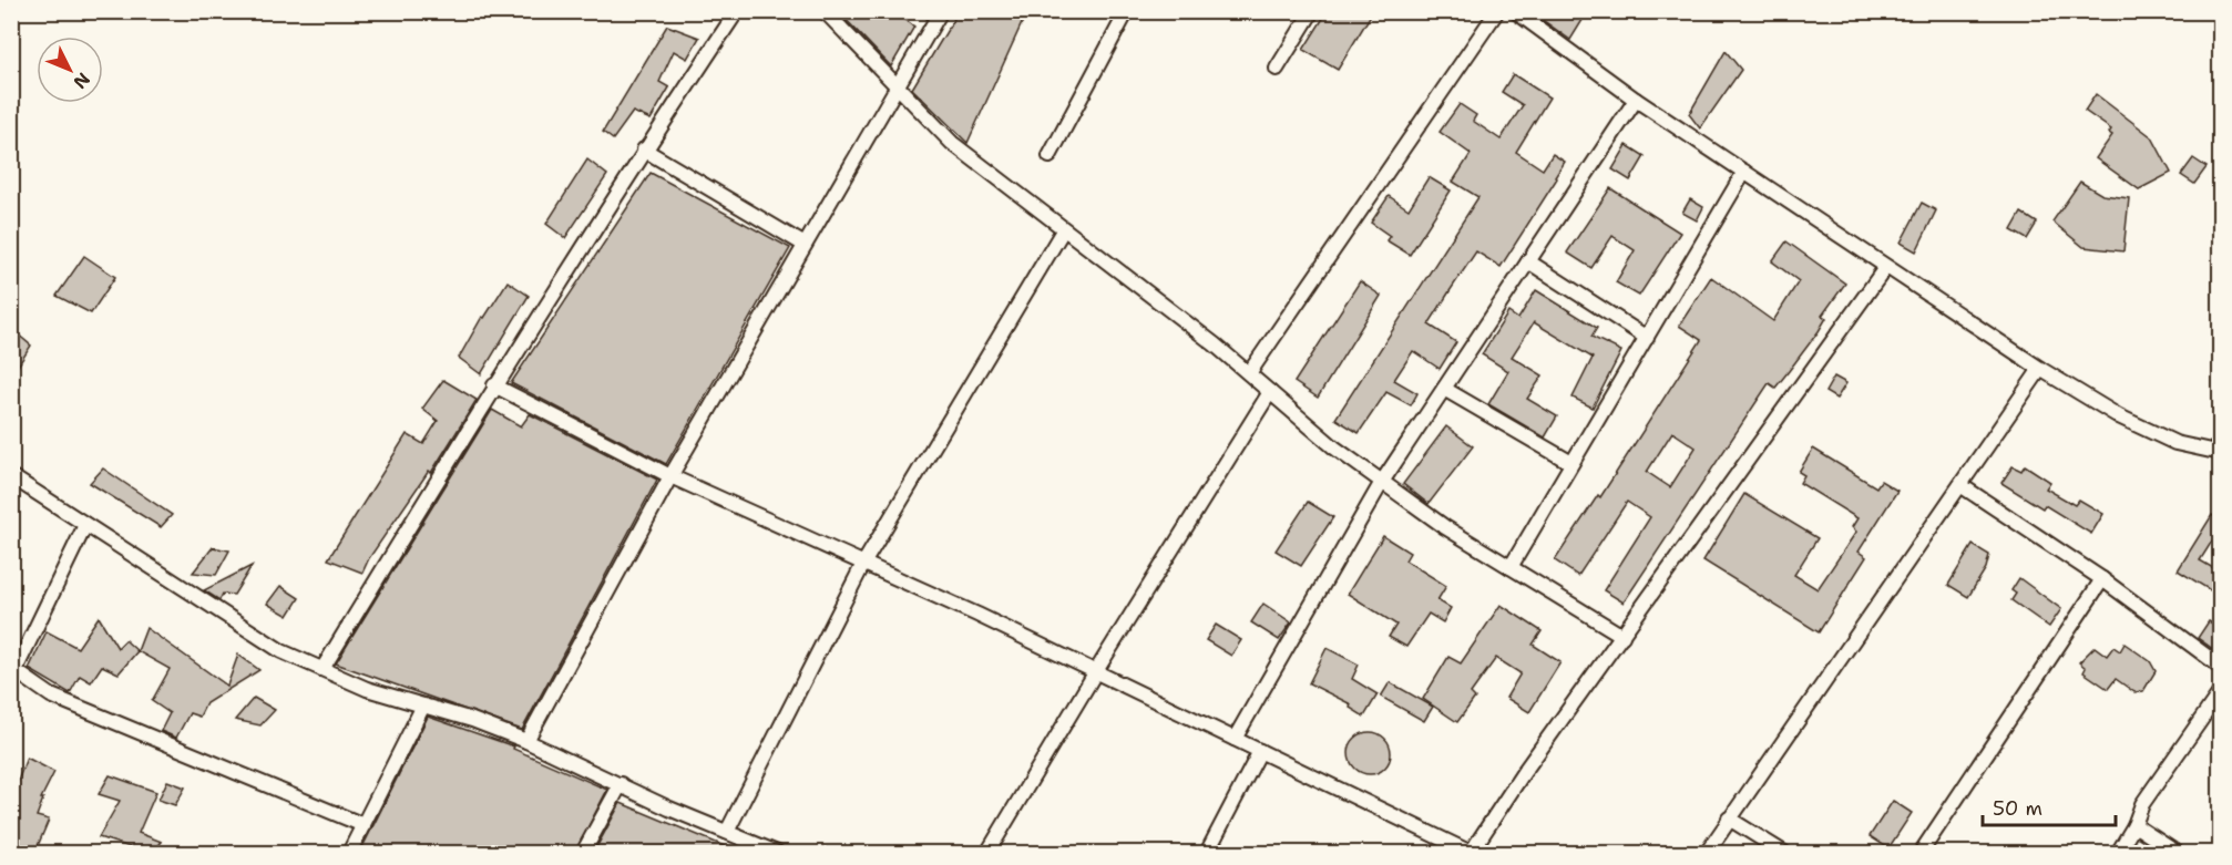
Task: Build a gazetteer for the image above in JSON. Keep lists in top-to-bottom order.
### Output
{
  "scale_bar": "50 m",
  "north": "bottom right"
}
